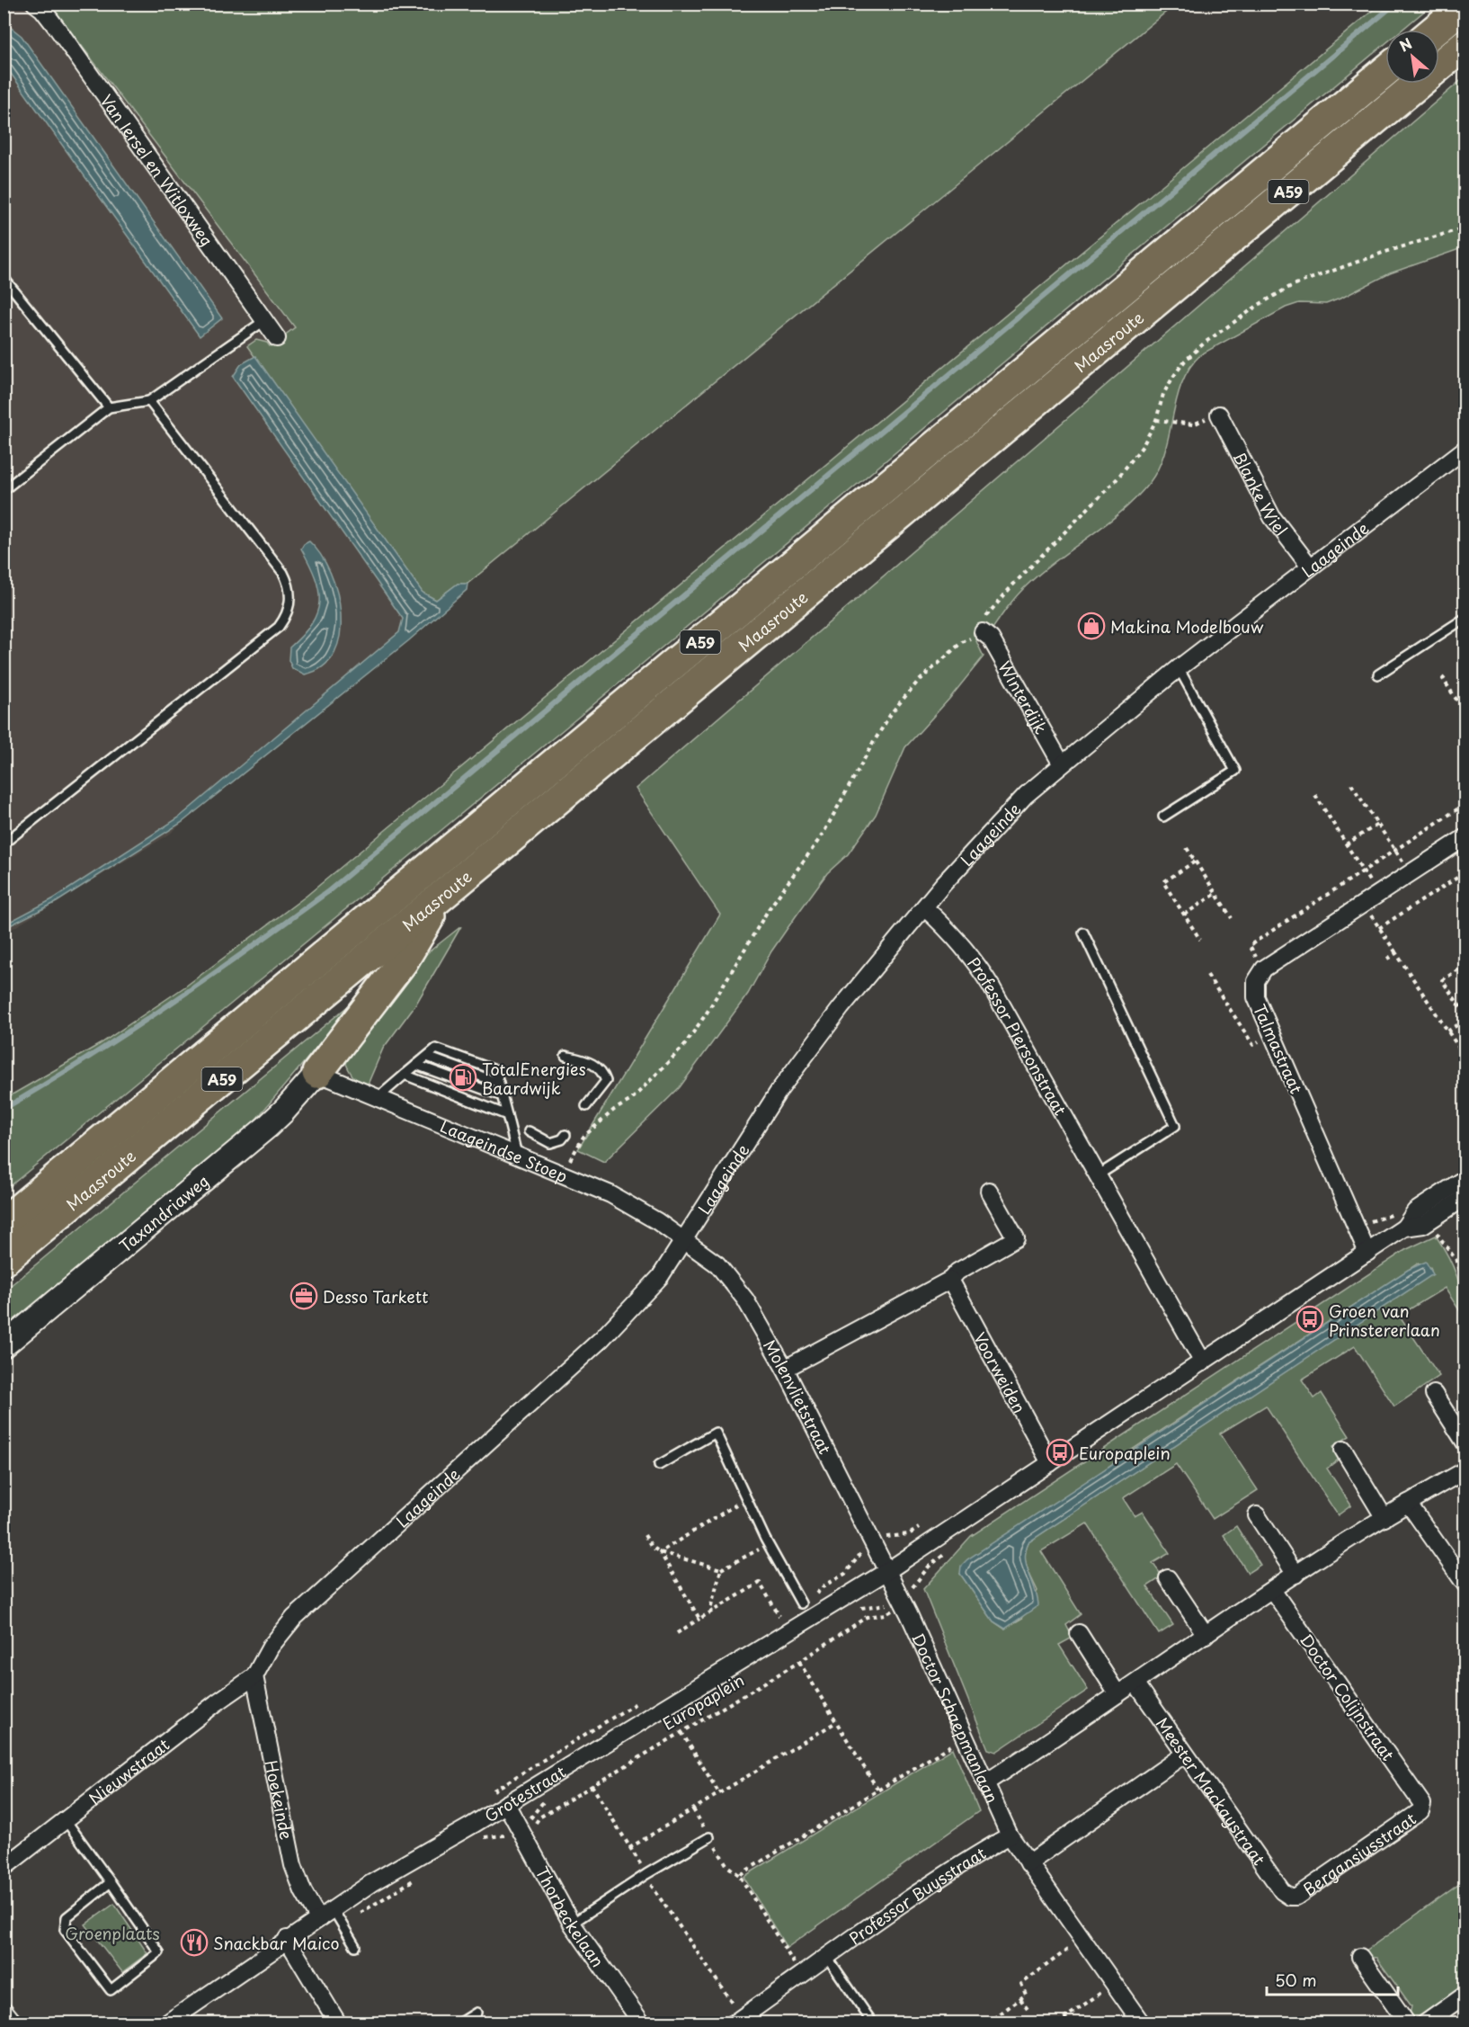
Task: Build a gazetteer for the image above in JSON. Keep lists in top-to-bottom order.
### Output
{
  "streets": {
    "highway": ["A59", "Maasroute"],
    "main road": ["Taxandriaweg"],
    "street": [
      "Van Iersel en Witloxweg",
      "Blanke Wiel",
      "Laageinde",
      "Winterdijk",
      "Professor Piersonstraat",
      "Talmastraat",
      "Laageindse Stoep",
      "Voorweiden",
      "Molenvlietstraat",
      "Doctor Colijnstraat",
      "Doctor Schaepmanlaan",
      "Nieuwstraat",
      "Meester Mackaystraat",
      "Grotestraat",
      "Hoekeinde",
      "Bergansiusstraat",
      "Professor Buysstraat",
      "Thorbeckelaan"
    ],
    "path": ["Europaplein"]
  },
  "crossings": [
    ["A59", "Maasroute"],
    ["A59", "Laageindse Stoep"],
    ["A59", "Taxandriaweg"],
    ["Blanke Wiel", "Laageinde"],
    ["Laageinde", "Winterdijk"],
    ["Laageinde", "Professor Piersonstraat"],
    ["Laageinde", "Laageindse Stoep"],
    ["Laageinde", "Molenvlietstraat"],
    ["Laageinde", "Nieuwstraat"],
    ["Laageinde", "Hoekeinde"],
    ["Laageindse Stoep", "Taxandriaweg"],
    ["Laageindse Stoep", "Molenvlietstraat"],
    ["Molenvlietstraat", "Doctor Schaepmanlaan"],
    ["Molenvlietstraat", "Grotestraat"],
    ["Doctor Colijnstraat", "Bergansiusstraat"],
    ["Europaplein", "Doctor Schaepmanlaan"],
    ["Europaplein", "Thorbeckelaan"],
    ["Doctor Schaepmanlaan", "Grotestraat"],
    ["Doctor Schaepmanlaan", "Professor Buysstraat"],
    ["Nieuwstraat", "Hoekeinde"],
    ["Meester Mackaystraat", "Bergansiusstraat"],
    ["Grotestraat", "Hoekeinde"],
    ["Grotestraat", "Thorbeckelaan"]
  ],
  "parks": ["Groenplaats"],
  "places": {
    "shop": ["Makina Modelbouw"],
    "fuel station": ["TotalEnergies Baardwijk"],
    "office": ["Desso Tarkett"],
    "bus stop": ["Groen van Prinstererlaan", "Europaplein"],
    "restaurant": ["Snackbar Maico"]
  },
  "scale_bar": "50 m",
  "north": "top left"
}
